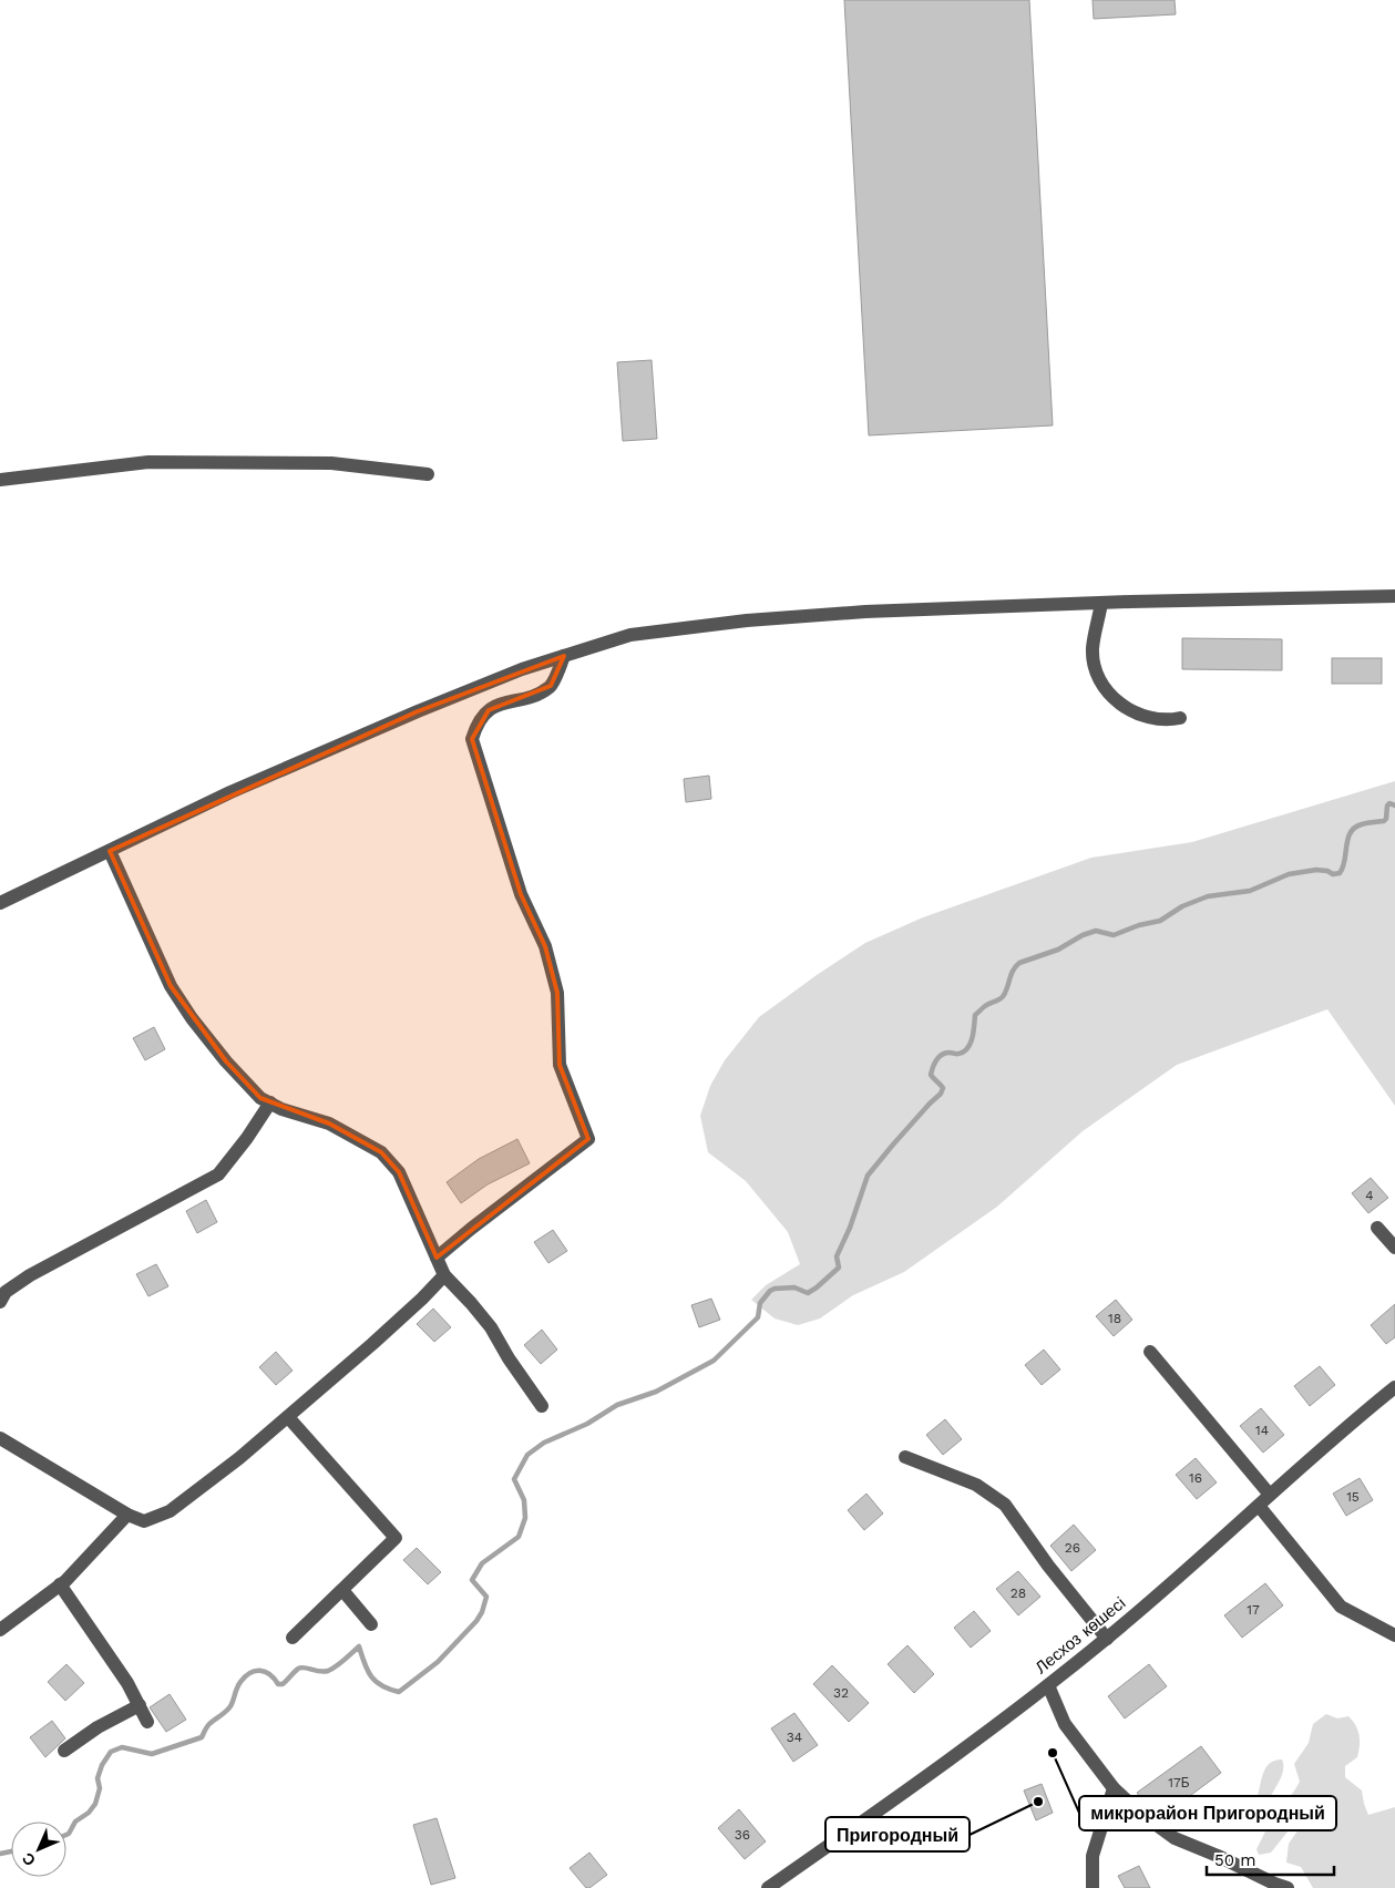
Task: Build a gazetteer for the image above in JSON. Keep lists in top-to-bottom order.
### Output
{
  "streets": {
    "street": ["Лесхоз көшесі"]
  },
  "places": ["микрорайон Пригородный", "Пригородный"],
  "house_numbers": [
    "4",
    "18",
    "14",
    "16",
    "15",
    "26",
    "28",
    "17",
    "32",
    "34",
    "17Б",
    "36"
  ],
  "scale_bar": "50 m",
  "north": "bottom left"
}
